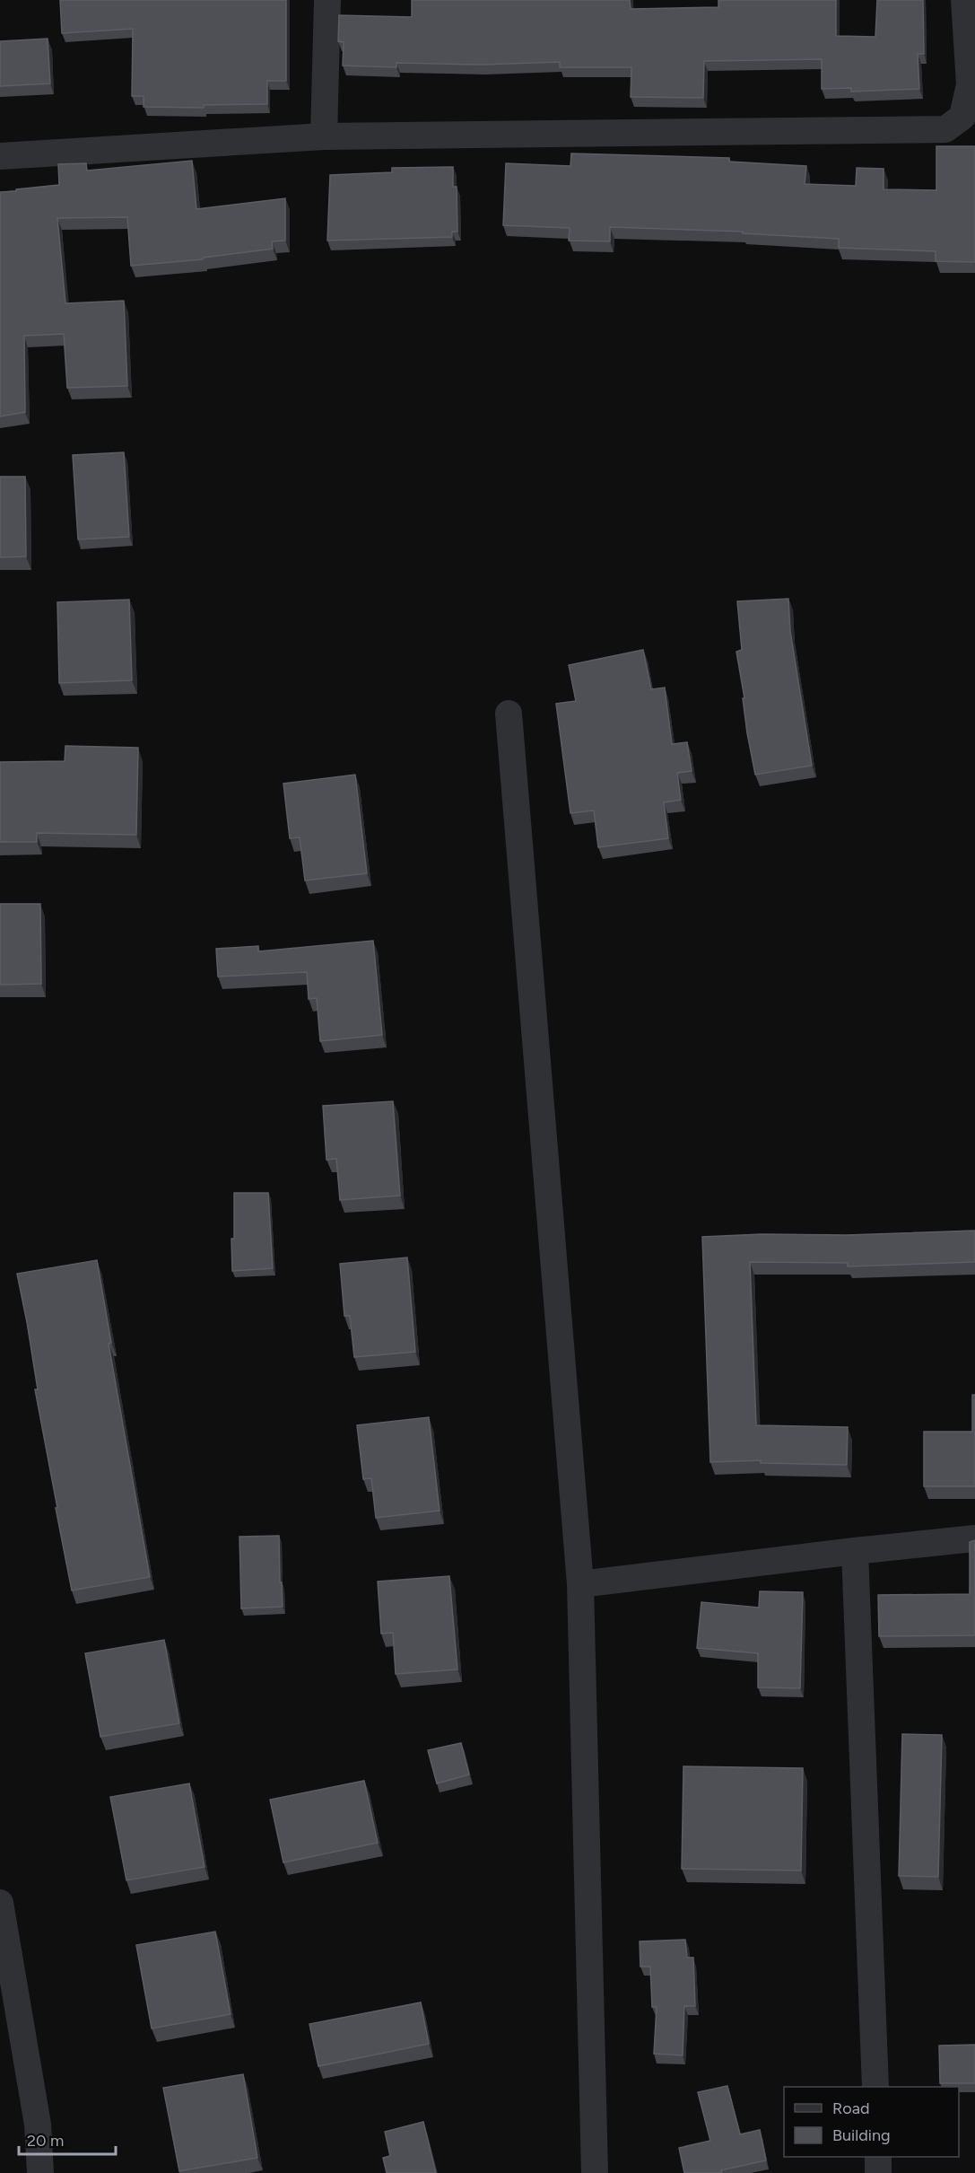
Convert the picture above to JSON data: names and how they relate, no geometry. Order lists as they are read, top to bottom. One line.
{"legend":["Road","Building"],"scale_bar":"20 m"}
